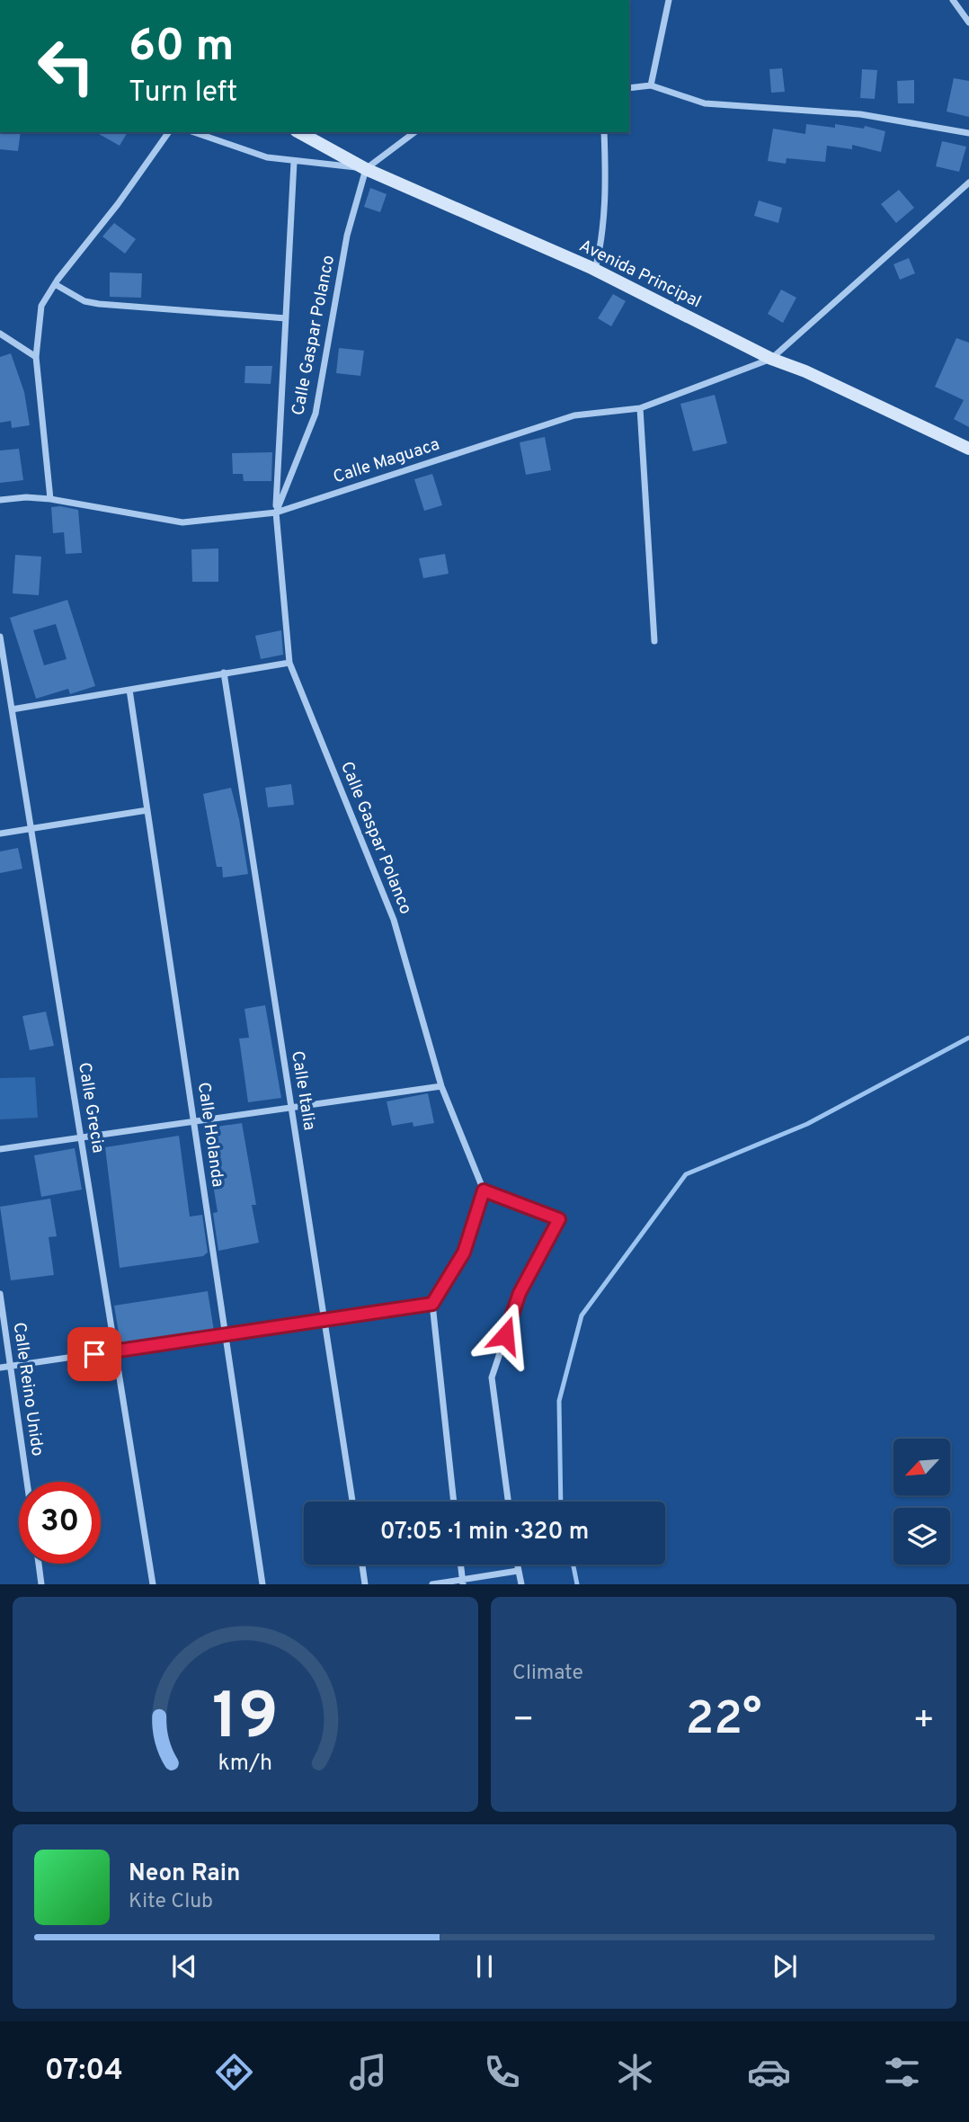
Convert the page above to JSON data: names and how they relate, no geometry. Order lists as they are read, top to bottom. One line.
{"streets":{"main road":["Avenida Principal"],"street":["Calle Gaspar Polanco","Calle Maguaca","Calle Italia","Calle Grecia","Calle Holanda","Calle Reino Unido"]},"crossings":[["Avenida Principal","Calle Gaspar Polanco"],["Avenida Principal","Calle Maguaca"],["Calle Gaspar Polanco","Calle Maguaca"]],"north":"bottom left","page":{"turn":["60 m","Turn left"],"limit":"30","trip":"07:05 · 1 min · 320 m","tile":"Climate","heat":["−","22°","+"],"song":["Neon Rain","Kite Club"],"tabs":"07:04","gauge":["19","km/h"]}}
